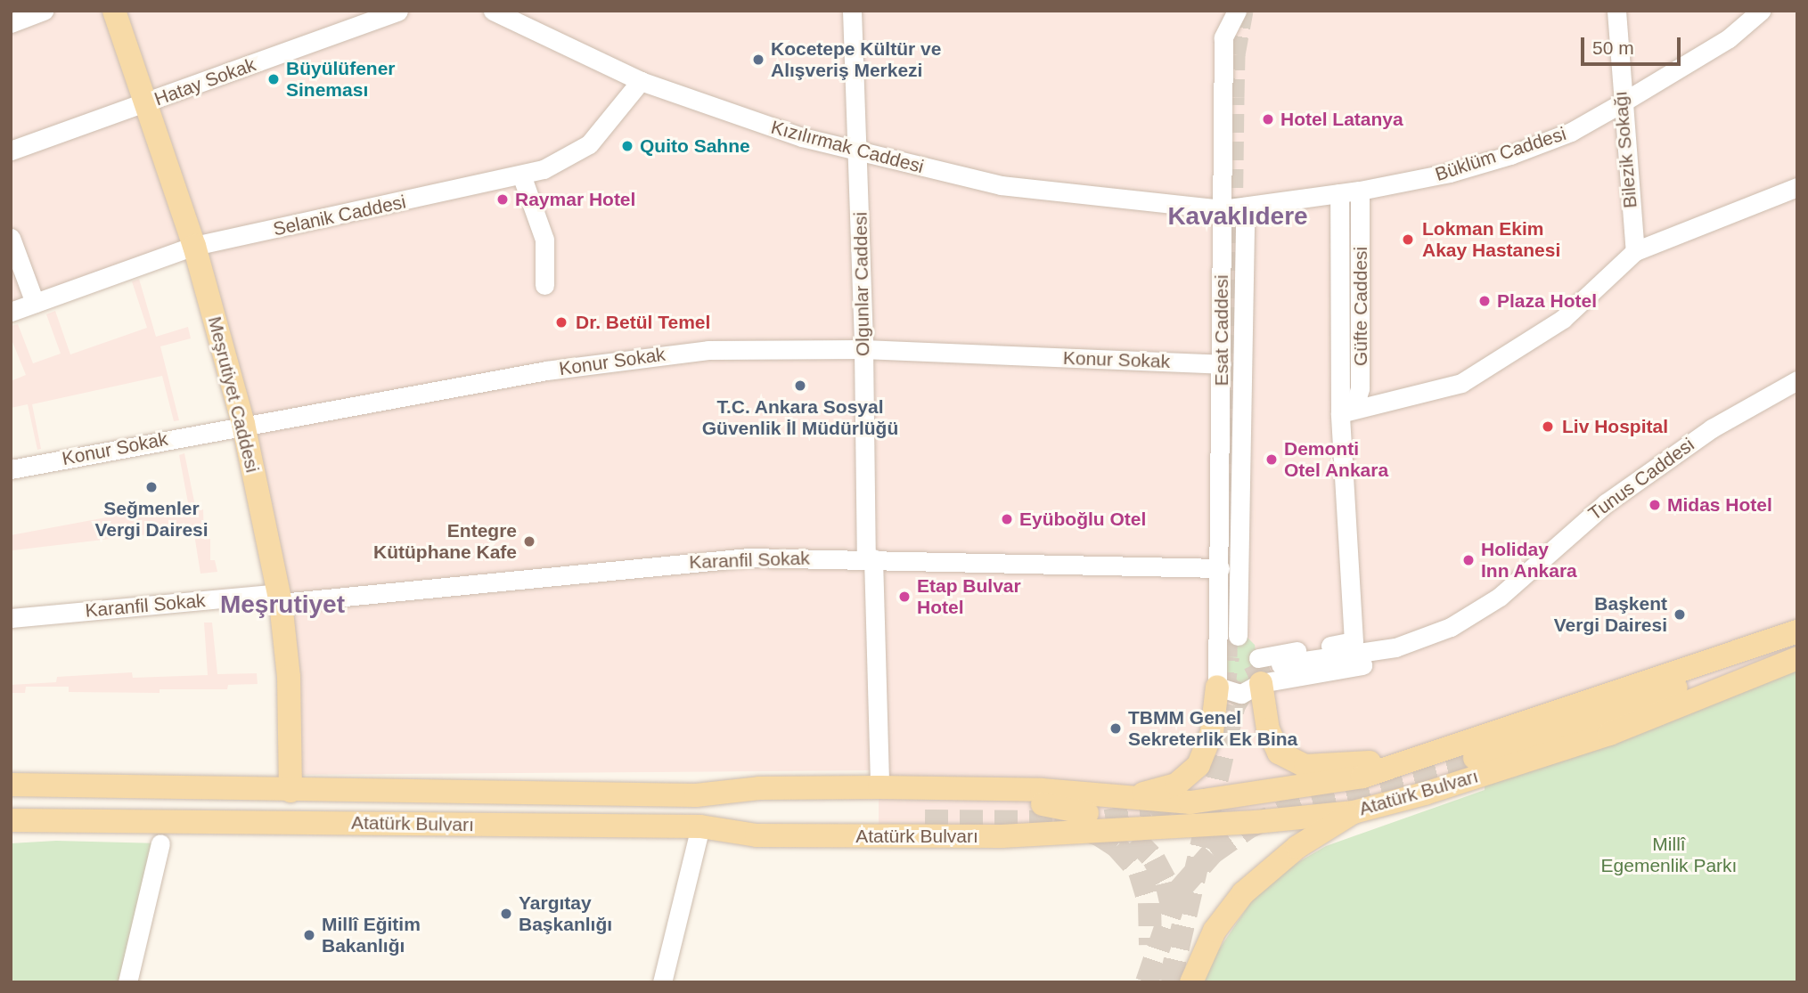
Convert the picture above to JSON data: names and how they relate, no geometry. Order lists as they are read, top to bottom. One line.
{"streets":{"main road":["Meşrutiyet Caddesi","Atatürk Bulvarı"],"street":["Hatay Sokak","Kızılırmak Caddesi","Bilezik Sokağı","Büklüm Caddesi","Selanik Caddesi","Olgunlar Caddesi","Güfte Caddesi","Esat Caddesi","Konur Sokak","Tunus Caddesi","Karanfil Sokak"]},"crossings":[["Hatay Sokak","Meşrutiyet Caddesi"],["Kızılırmak Caddesi","Büklüm Caddesi"],["Kızılırmak Caddesi","Selanik Caddesi"],["Kızılırmak Caddesi","Olgunlar Caddesi"],["Kızılırmak Caddesi","Esat Caddesi"],["Bilezik Sokağı","Büklüm Caddesi"],["Büklüm Caddesi","Güfte Caddesi"],["Büklüm Caddesi","Esat Caddesi"],["Selanik Caddesi","Meşrutiyet Caddesi"],["Olgunlar Caddesi","Konur Sokak"],["Olgunlar Caddesi","Karanfil Sokak"],["Olgunlar Caddesi","Atatürk Bulvarı"],["Güfte Caddesi","Esat Caddesi"],["Güfte Caddesi","Tunus Caddesi"],["Esat Caddesi","Konur Sokak"],["Esat Caddesi","Tunus Caddesi"],["Esat Caddesi","Karanfil Sokak"],["Konur Sokak","Meşrutiyet Caddesi"],["Meşrutiyet Caddesi","Karanfil Sokak"],["Meşrutiyet Caddesi","Atatürk Bulvarı"]],"districts":["Kavaklıdere","Meşrutiyet"],"parks":["Millî Egemenlik Parkı"],"places":["Kocetepe Kültür ve Alışveriş Merkezi","Büyülüfener Sineması","Hotel Latanya","Quito Sahne","Raymar Hotel","Lokman Ekim Akay Hastanesi","Plaza Hotel","Dr. Betül Temel","T.C. Ankara Sosyal Güvenlik İl Müdürlüğü","Liv Hospital","Demonti Otel Ankara","Seğmenler Vergi Dairesi","Midas Hotel","Eyüboğlu Otel","Entegre Kütüphane Kafe","Holiday Inn Ankara","Etap Bulvar Hotel","Başkent Vergi Dairesi","TBMM Genel Sekreterlik Ek Bina","Yargıtay Başkanlığı","Millî Eğitim Bakanlığı"],"scale_bar":"50 m"}
